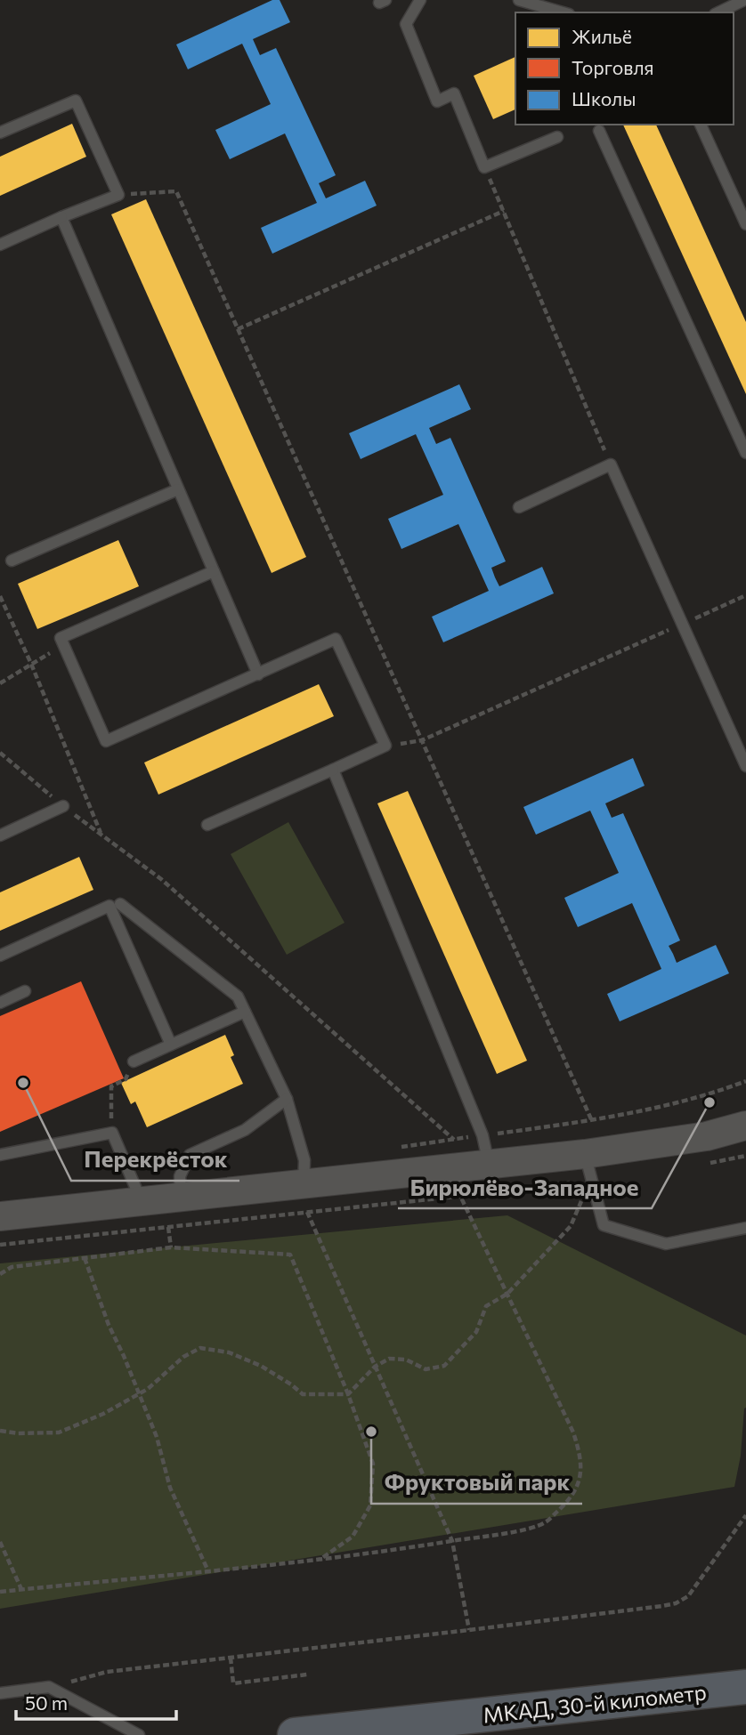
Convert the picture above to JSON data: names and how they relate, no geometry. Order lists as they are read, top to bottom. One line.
{"streets":{"highway":["МКАД, 30-й километр"]},"places":["Перекрёсток","Бирюлёво-Западное","Фруктовый парк"],"legend":["Жильё","Торговля","Школы"],"scale_bar":"50 m"}
